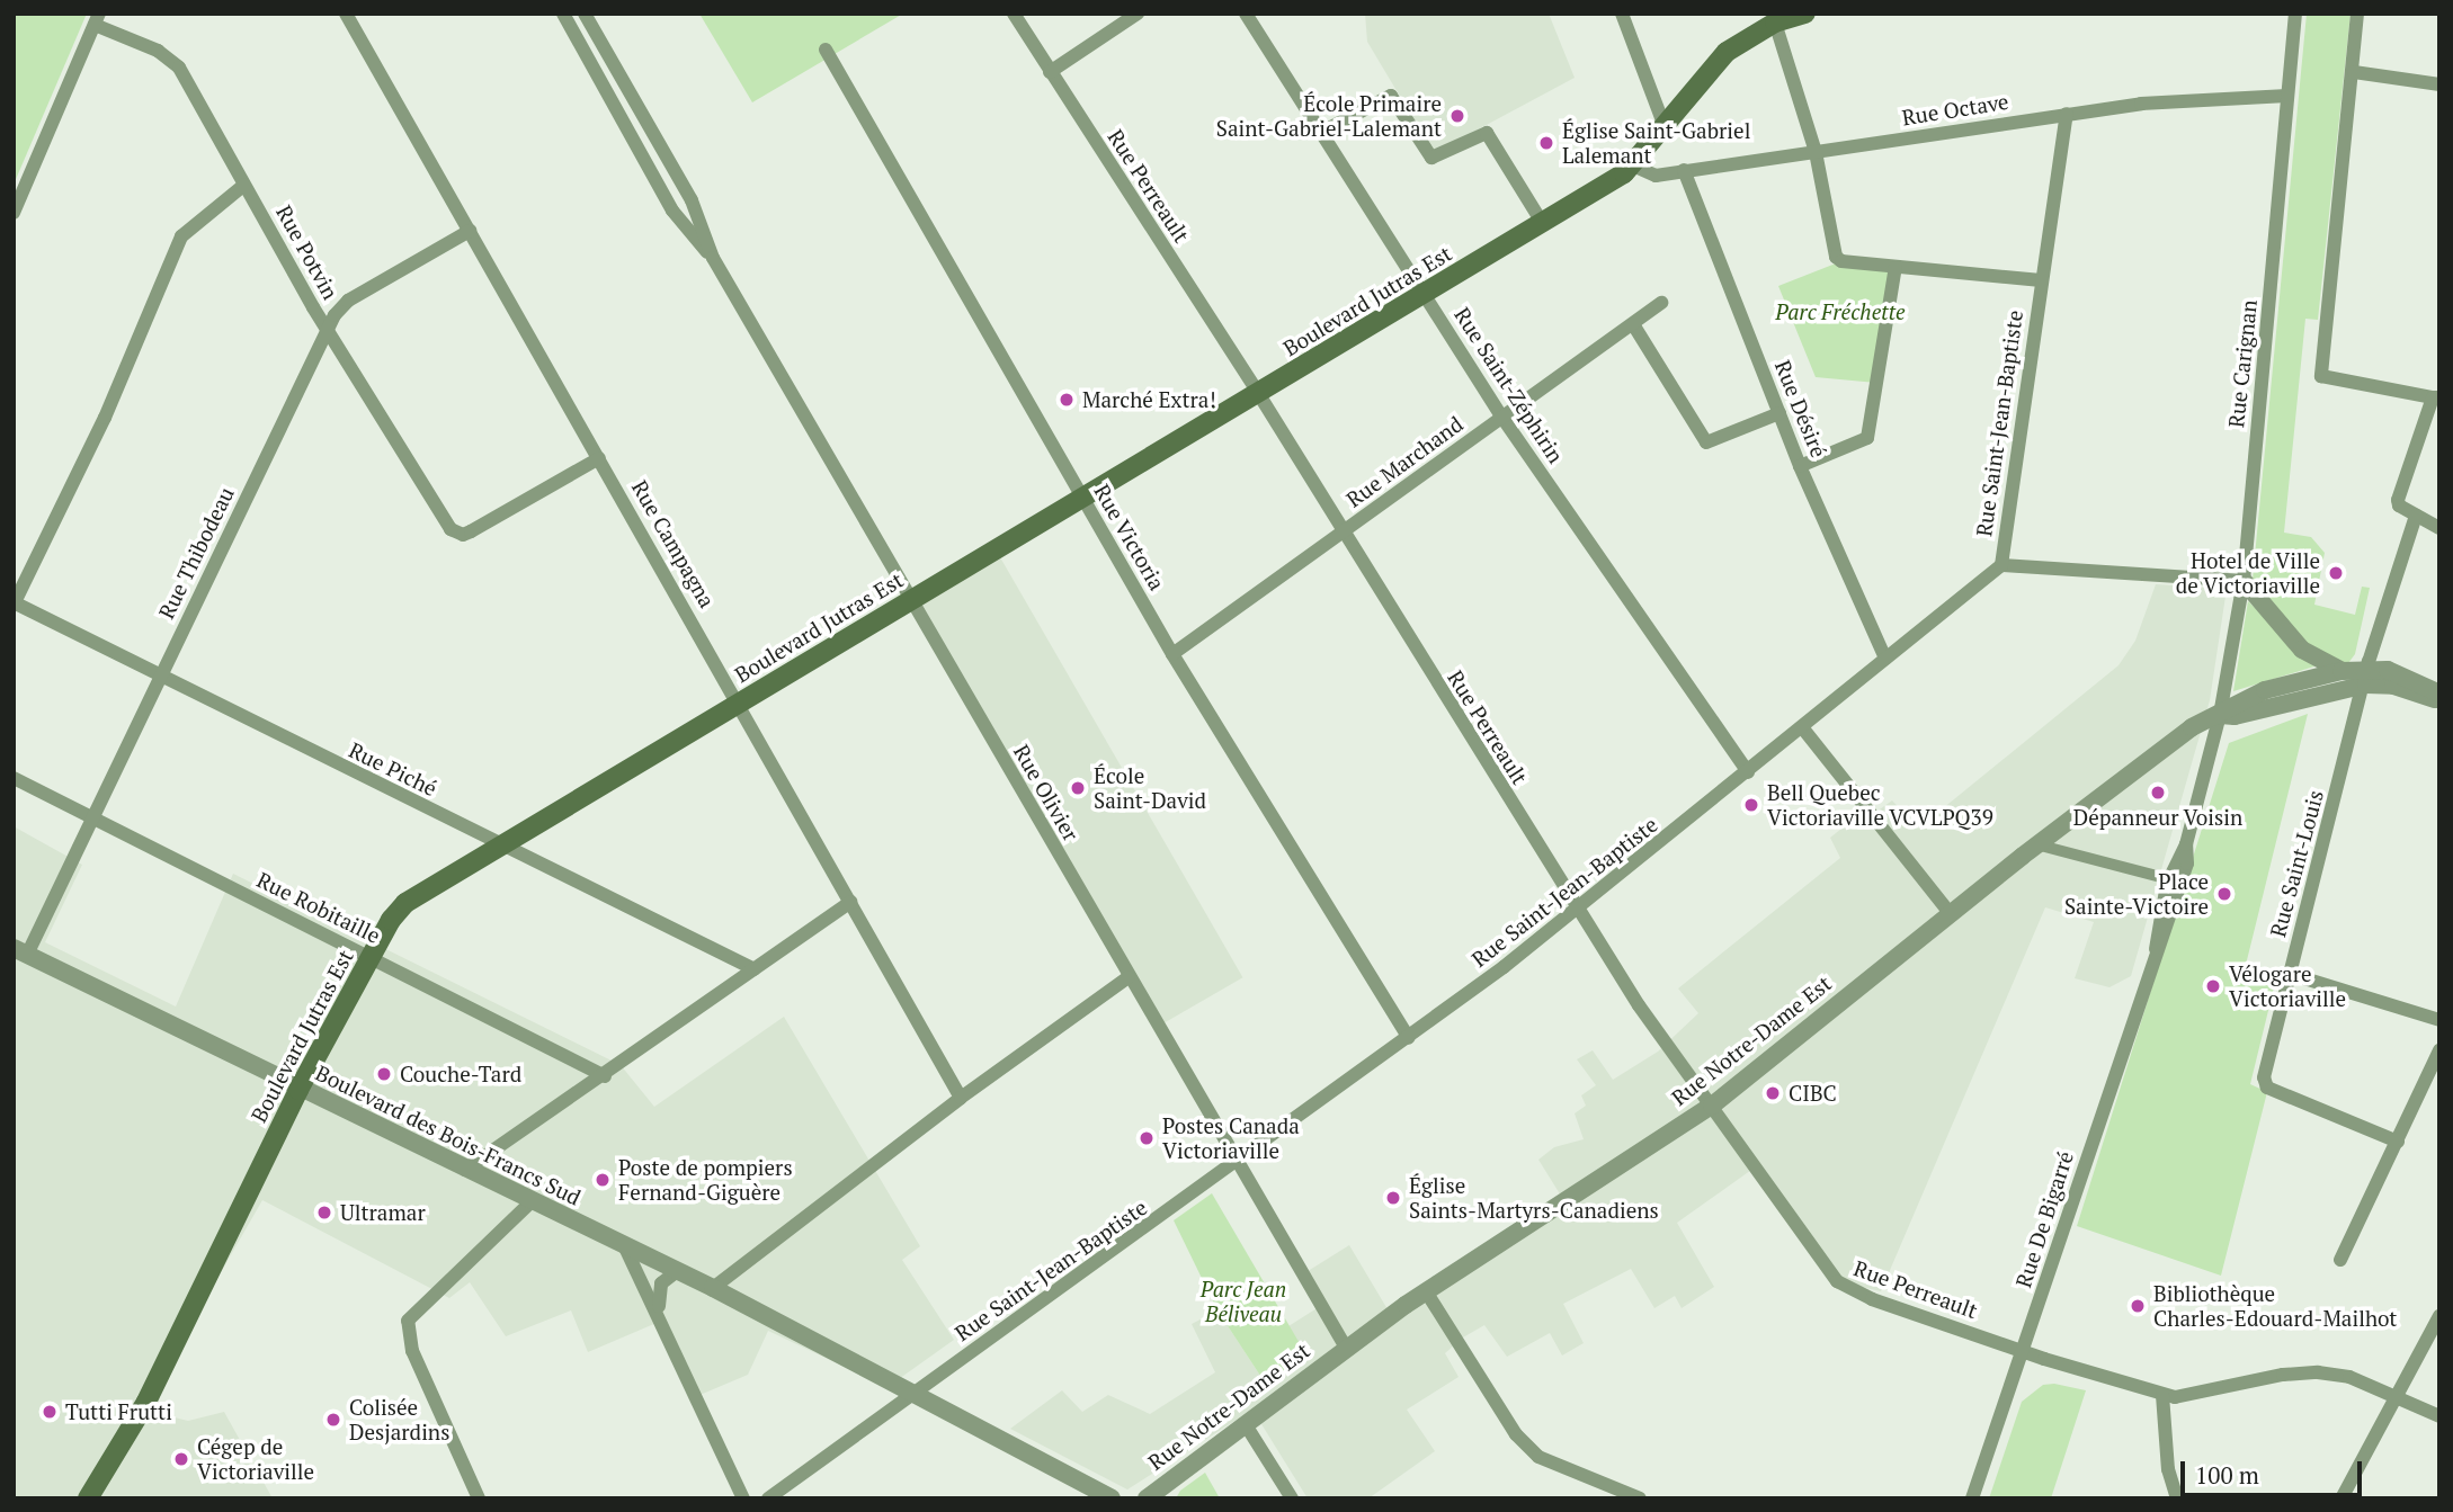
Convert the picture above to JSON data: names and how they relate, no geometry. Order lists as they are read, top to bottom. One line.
{"streets":{"main road":["Boulevard Jutras Est"],"street":["Rue Octave","Rue Perreault","Rue Potvin","Rue Carignan","Rue Saint-Zéphirin","Rue Désiré","Rue Saint-Jean-Baptiste","Rue Marchand","Rue Victoria","Rue Campagna","Rue Thibodeau","Rue Piché","Rue Olivier","Rue Saint-Louis","Rue Robitaille","Rue Notre-Dame Est","Boulevard des Bois-Francs Sud","Rue De Bigarré"]},"crossings":[["Rue Octave","Boulevard Jutras Est"],["Rue Octave","Rue Carignan"],["Rue Octave","Rue Désiré"],["Rue Octave","Rue Saint-Jean-Baptiste"],["Rue Perreault","Boulevard Jutras Est"],["Rue Perreault","Rue Saint-Jean-Baptiste"],["Rue Perreault","Rue Marchand"],["Rue Perreault","Rue Notre-Dame Est"],["Rue Perreault","Rue De Bigarré"],["Rue Potvin","Rue Campagna"],["Rue Potvin","Rue Thibodeau"],["Boulevard Jutras Est","Rue Saint-Zéphirin"],["Boulevard Jutras Est","Rue Victoria"],["Boulevard Jutras Est","Rue Campagna"],["Boulevard Jutras Est","Rue Piché"],["Boulevard Jutras Est","Rue Olivier"],["Boulevard Jutras Est","Rue Robitaille"],["Boulevard Jutras Est","Boulevard des Bois-Francs Sud"],["Rue Carignan","Rue Notre-Dame Est"],["Rue Carignan","Rue De Bigarré"],["Rue Saint-Zéphirin","Rue Saint-Jean-Baptiste"],["Rue Saint-Zéphirin","Rue Marchand"],["Rue Désiré","Rue Saint-Jean-Baptiste"],["Rue Saint-Jean-Baptiste","Rue Victoria"],["Rue Saint-Jean-Baptiste","Rue Olivier"],["Rue Saint-Jean-Baptiste","Boulevard des Bois-Francs Sud"],["Rue Marchand","Rue Victoria"],["Rue Campagna","Rue Thibodeau"],["Rue Thibodeau","Rue Piché"],["Rue Thibodeau","Rue Robitaille"],["Rue Thibodeau","Boulevard des Bois-Francs Sud"],["Rue Olivier","Rue Notre-Dame Est"],["Rue Saint-Louis","Rue Notre-Dame Est"],["Rue Notre-Dame Est","Rue De Bigarré"]],"parks":["Parc Fréchette","Parc Jean Béliveau"],"places":["École Primaire Saint-Gabriel-Lalemant","Église Saint-Gabriel Lalemant","Marché Extra!","Hotel de Ville de Victoriaville","École Saint-David","Dépanneur Voisin","Bell Quebec Victoriaville VCVLPQ39","Place Sainte-Victoire","Vélogare Victoriaville","Couche-Tard","CIBC","Postes Canada Victoriaville","Poste de pompiers Fernand-Giguère","Église Saints-Martyrs-Canadiens","Ultramar","Bibliothèque Charles-Edouard-Mailhot","Tutti Frutti","Colisée Desjardins","Cégep de Victoriaville"],"scale_bar":"100 m"}
